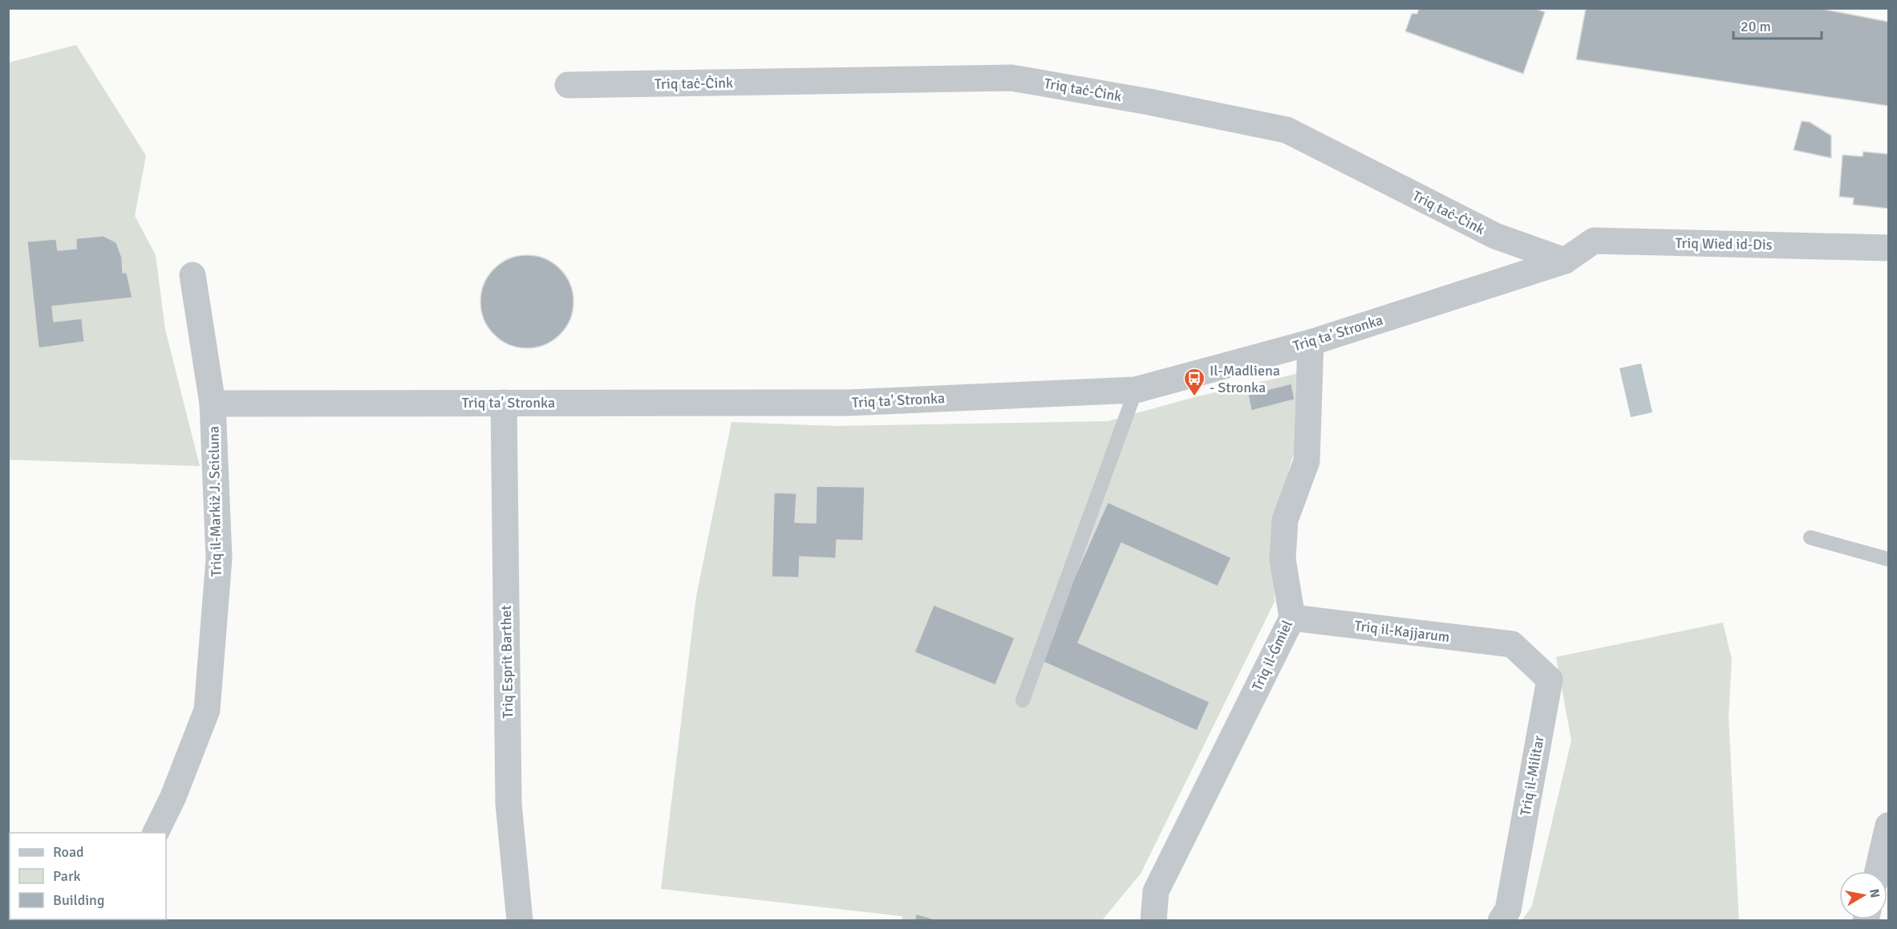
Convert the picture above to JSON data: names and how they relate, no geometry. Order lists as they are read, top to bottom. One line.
{"streets":{"street":["Triq taċ-Ċink","Triq Wied id-Dis","Triq ta' Stronka","Triq il-Markiż J. Scicluna","Triq il-Kajjarum","Triq il-Ġmiel","Triq Esprit Barthet","Triq il-Militar"]},"crossings":[["Triq taċ-Ċink","Triq Wied id-Dis"],["Triq taċ-Ċink","Triq ta' Stronka"],["Triq Wied id-Dis","Triq ta' Stronka"],["Triq ta' Stronka","Triq il-Markiż J. Scicluna"],["Triq ta' Stronka","Triq il-Ġmiel"],["Triq ta' Stronka","Triq Esprit Barthet"],["Triq il-Kajjarum","Triq il-Ġmiel"],["Triq il-Kajjarum","Triq il-Militar"]],"places":{"bus stop":["Il-Madliena - Stronka"]},"legend":["Road","Park","Building"],"scale_bar":"20 m","north":"right"}
